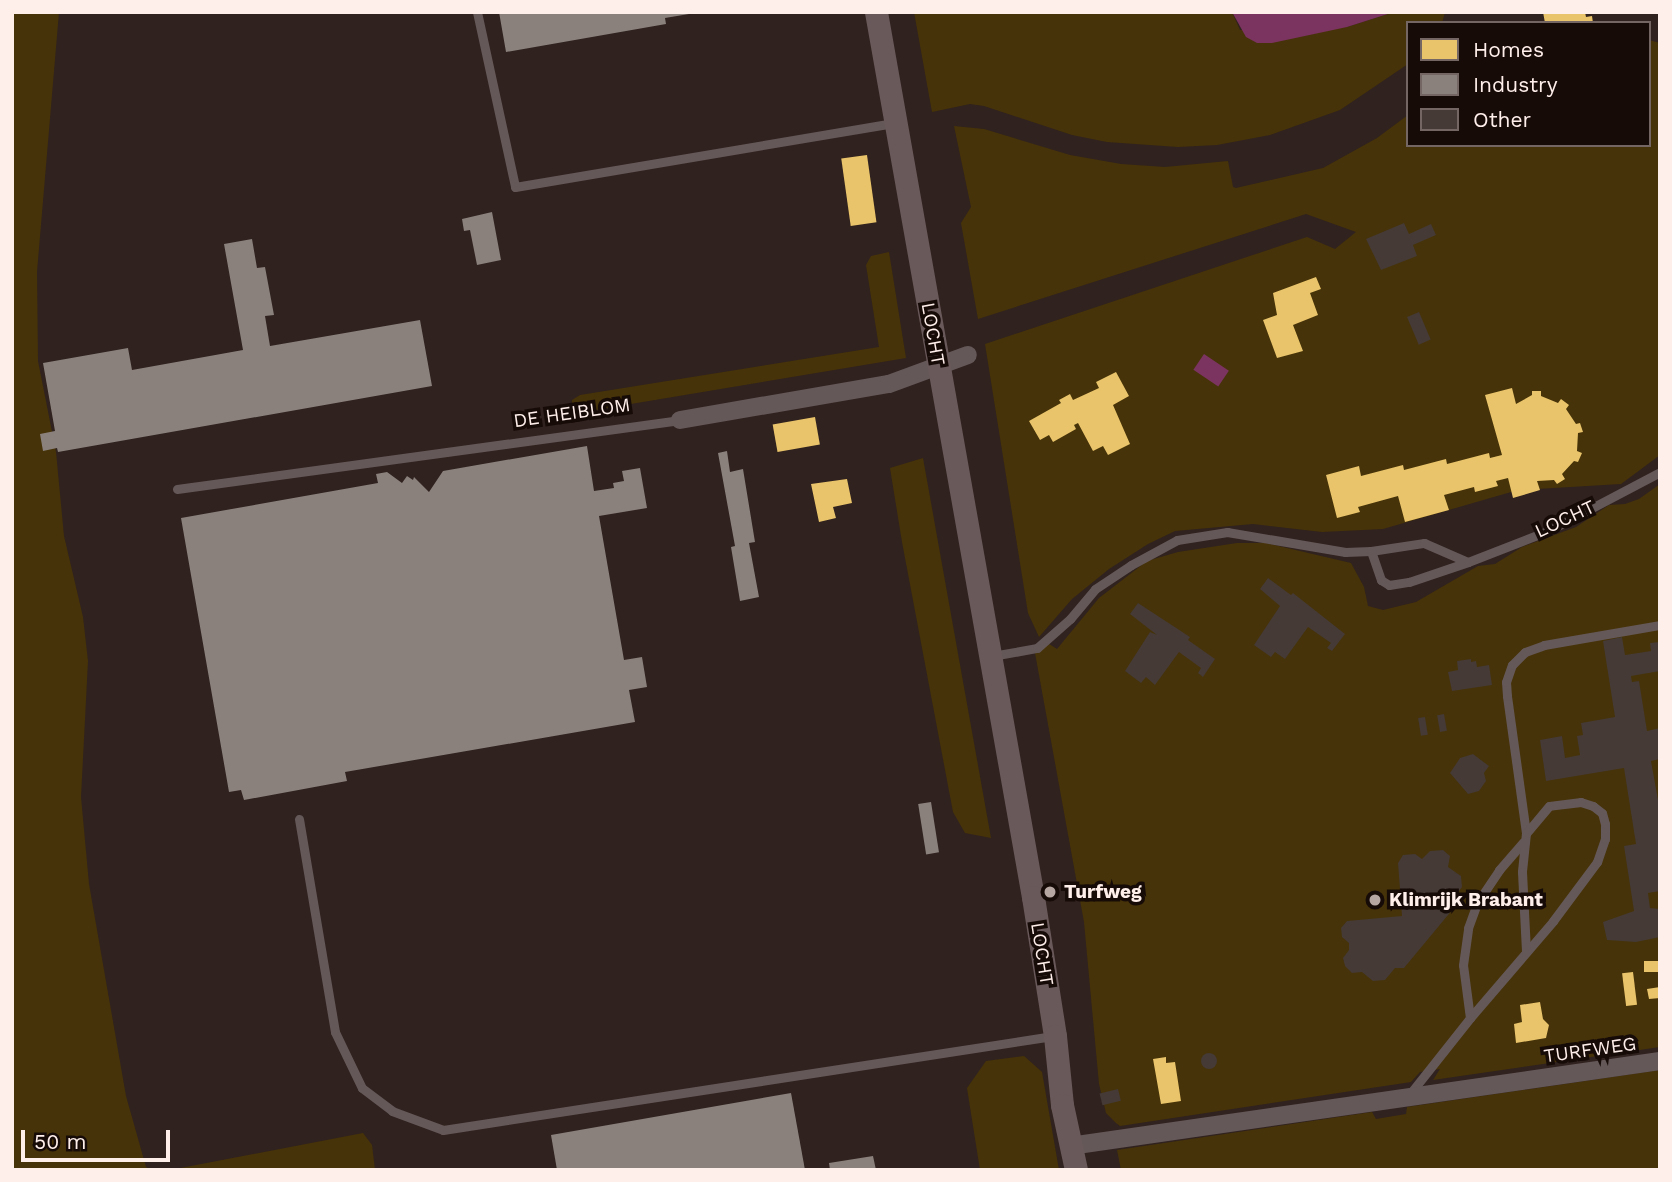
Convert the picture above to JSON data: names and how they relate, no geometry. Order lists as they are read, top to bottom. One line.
{"streets":{"street":["LOCHT","DE HEIBLOM","TURFWEG"]},"crossings":[["LOCHT","DE HEIBLOM"],["LOCHT","TURFWEG"]],"places":["Turfweg","Klimrijk Brabant"],"legend":["Homes","Industry","Other"],"scale_bar":"50 m"}
